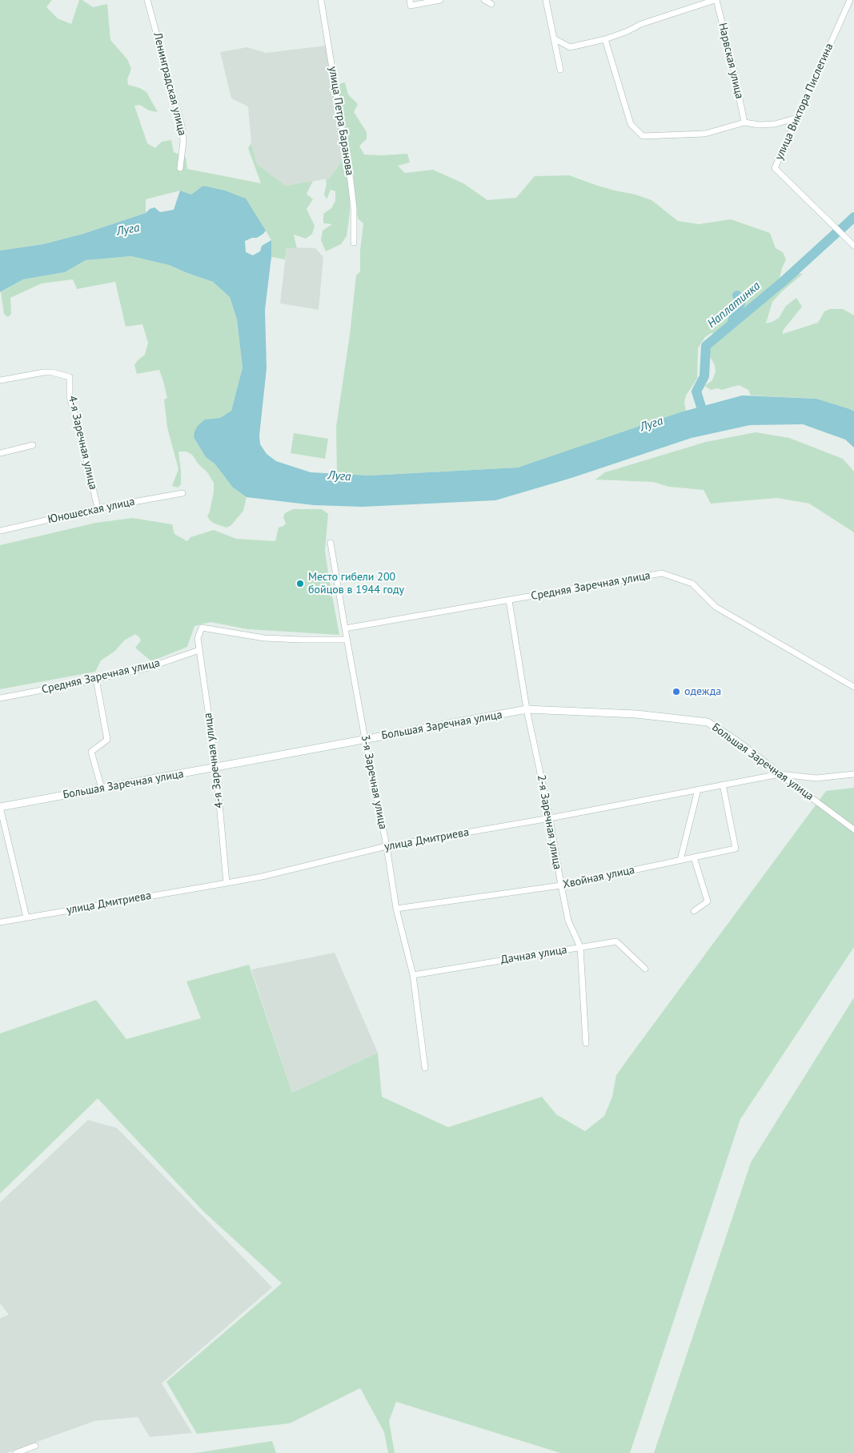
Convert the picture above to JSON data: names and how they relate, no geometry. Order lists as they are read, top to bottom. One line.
{"streets":{"street":["Нарвская улица","Ленинградская улица","улица Виктора Пислегина","улица Петра Баранова","4-я Заречная улица","Юношеская улица","Средняя Заречная улица","Большая Заречная улица","3-я Заречная улица","2-я Заречная улица","улица Дмитриева","Хвойная улица","Дачная улица"]},"crossings":[["4-я Заречная улица","Юношеская улица"],["4-я Заречная улица","Средняя Заречная улица"],["4-я Заречная улица","Большая Заречная улица"],["4-я Заречная улица","3-я Заречная улица"],["4-я Заречная улица","улица Дмитриева"],["Средняя Заречная улица","3-я Заречная улица"],["Средняя Заречная улица","2-я Заречная улица"],["Большая Заречная улица","3-я Заречная улица"],["Большая Заречная улица","2-я Заречная улица"],["Большая Заречная улица","улица Дмитриева"],["3-я Заречная улица","улица Дмитриева"],["3-я Заречная улица","Хвойная улица"],["3-я Заречная улица","Дачная улица"],["2-я Заречная улица","улица Дмитриева"],["2-я Заречная улица","Хвойная улица"],["2-я Заречная улица","Дачная улица"],["улица Дмитриева","Хвойная улица"]],"water":["Луга","Наплатинка"],"places":["Место гибели 200 бойцов в 1944 году","одежда"]}
